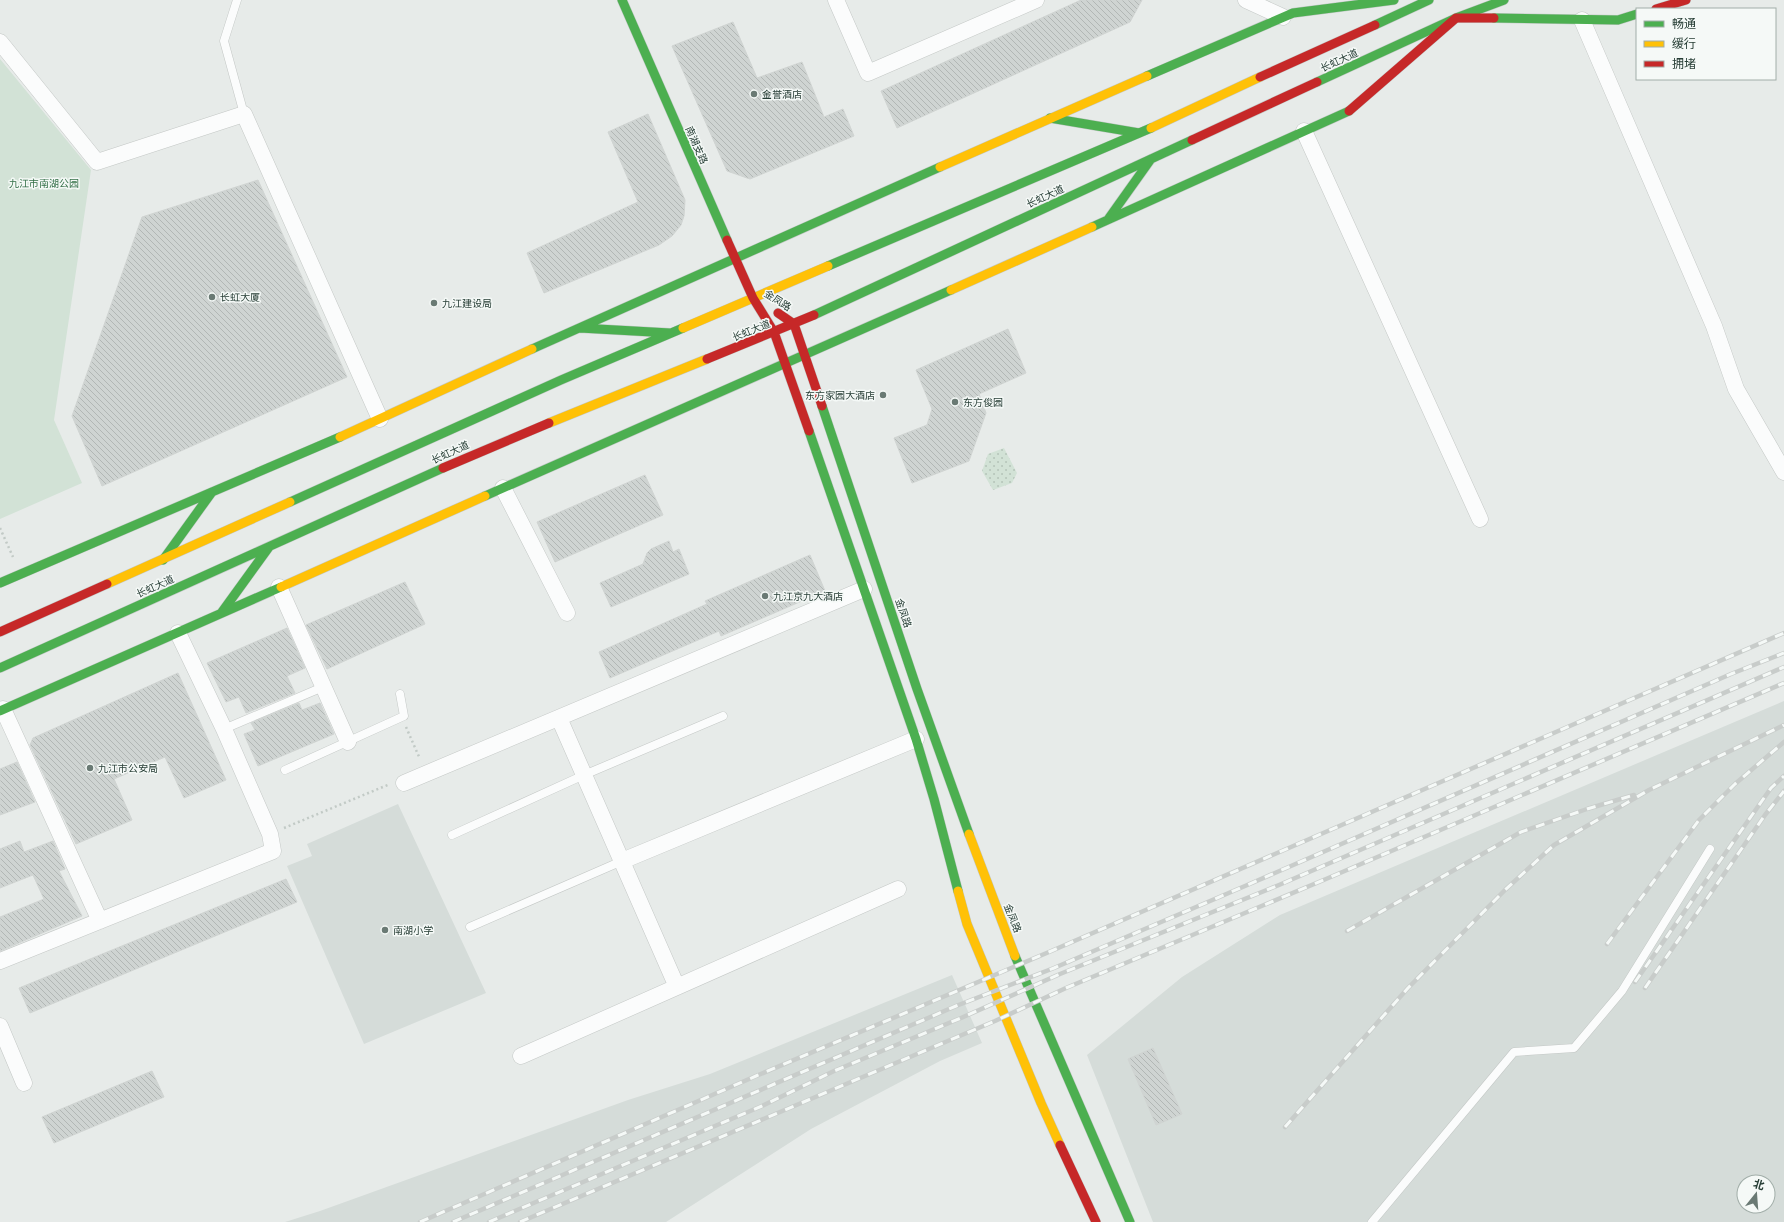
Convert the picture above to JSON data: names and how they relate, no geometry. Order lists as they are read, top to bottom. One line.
{"streets":{"main road":["长虹大道","南湖支路","金凤路"]},"crossings":[["长虹大道","南湖支路"],["长虹大道","金凤路"],["南湖支路","金凤路"]],"parks":["九江市南湖公园"],"places":["金誉酒店","长虹大厦","九江建设局","东方家园大酒店","东方俊园","九江京九大酒店","九江市公安局","南湖小学"],"legend":["畅通","缓行","拥堵"],"north":"top"}
